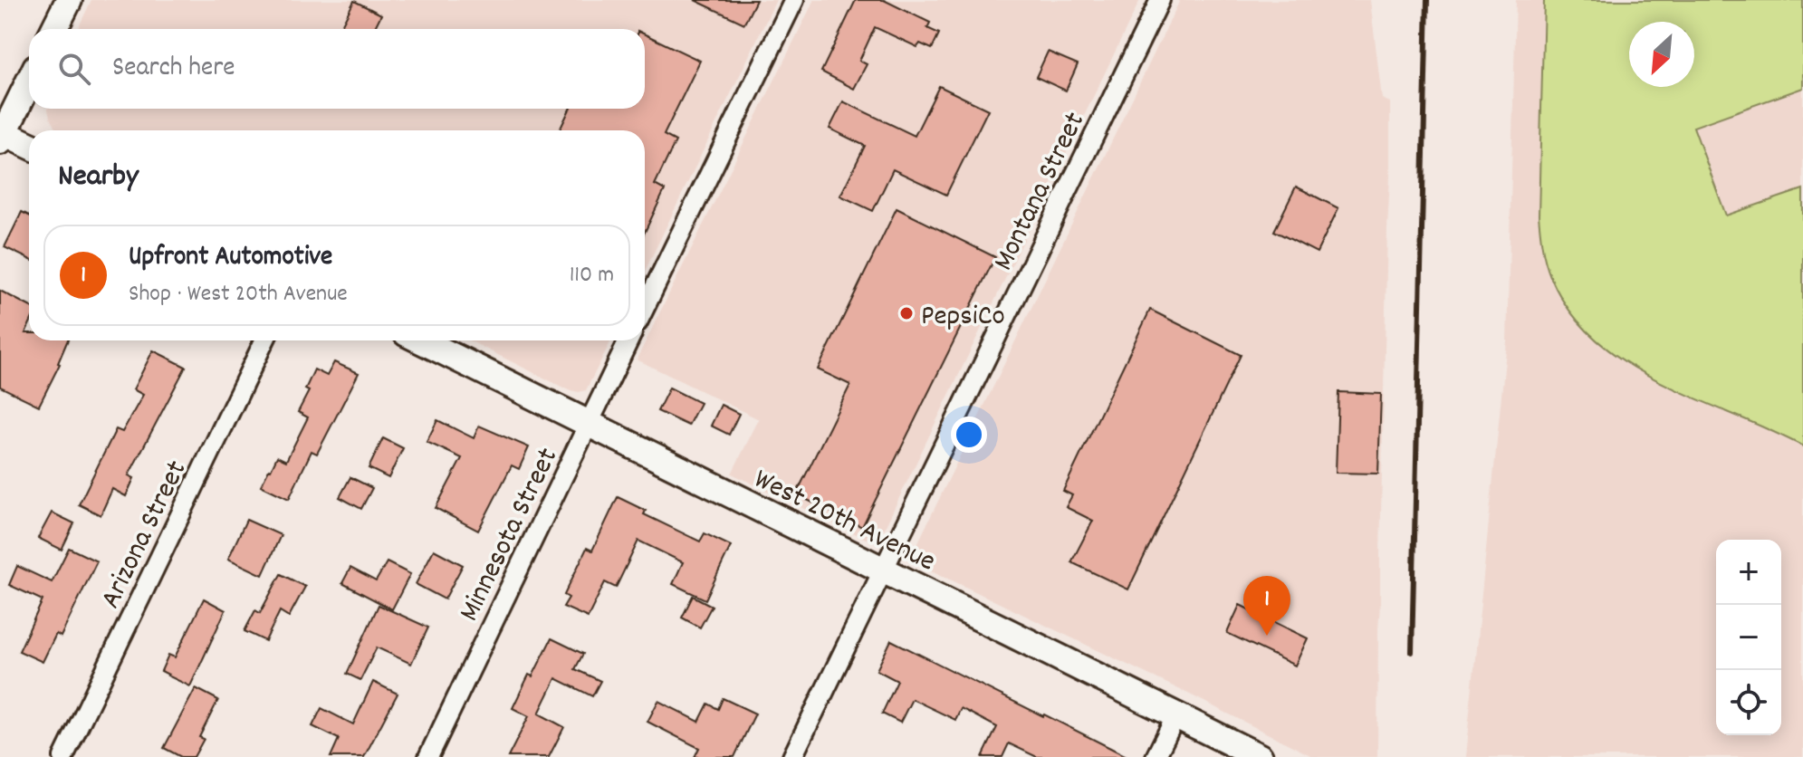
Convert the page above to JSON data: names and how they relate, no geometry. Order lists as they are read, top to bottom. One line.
{"streets":{"main road":["West 20th Avenue"],"street":["Montana Street","Arizona Street","Minnesota Street"]},"crossings":[["Montana Street","West 20th Avenue"],["West 20th Avenue","Minnesota Street"]],"places":["PepsiCo"],"north":"bottom left","page":{"search":"Search here","heading":"Nearby","list":[{"mark":"1","name":"Upfront Automotive","note":"Shop · West 20th Avenue","value":"110 m"}],"map_buttons":["+","−"],"pins":"1"}}
